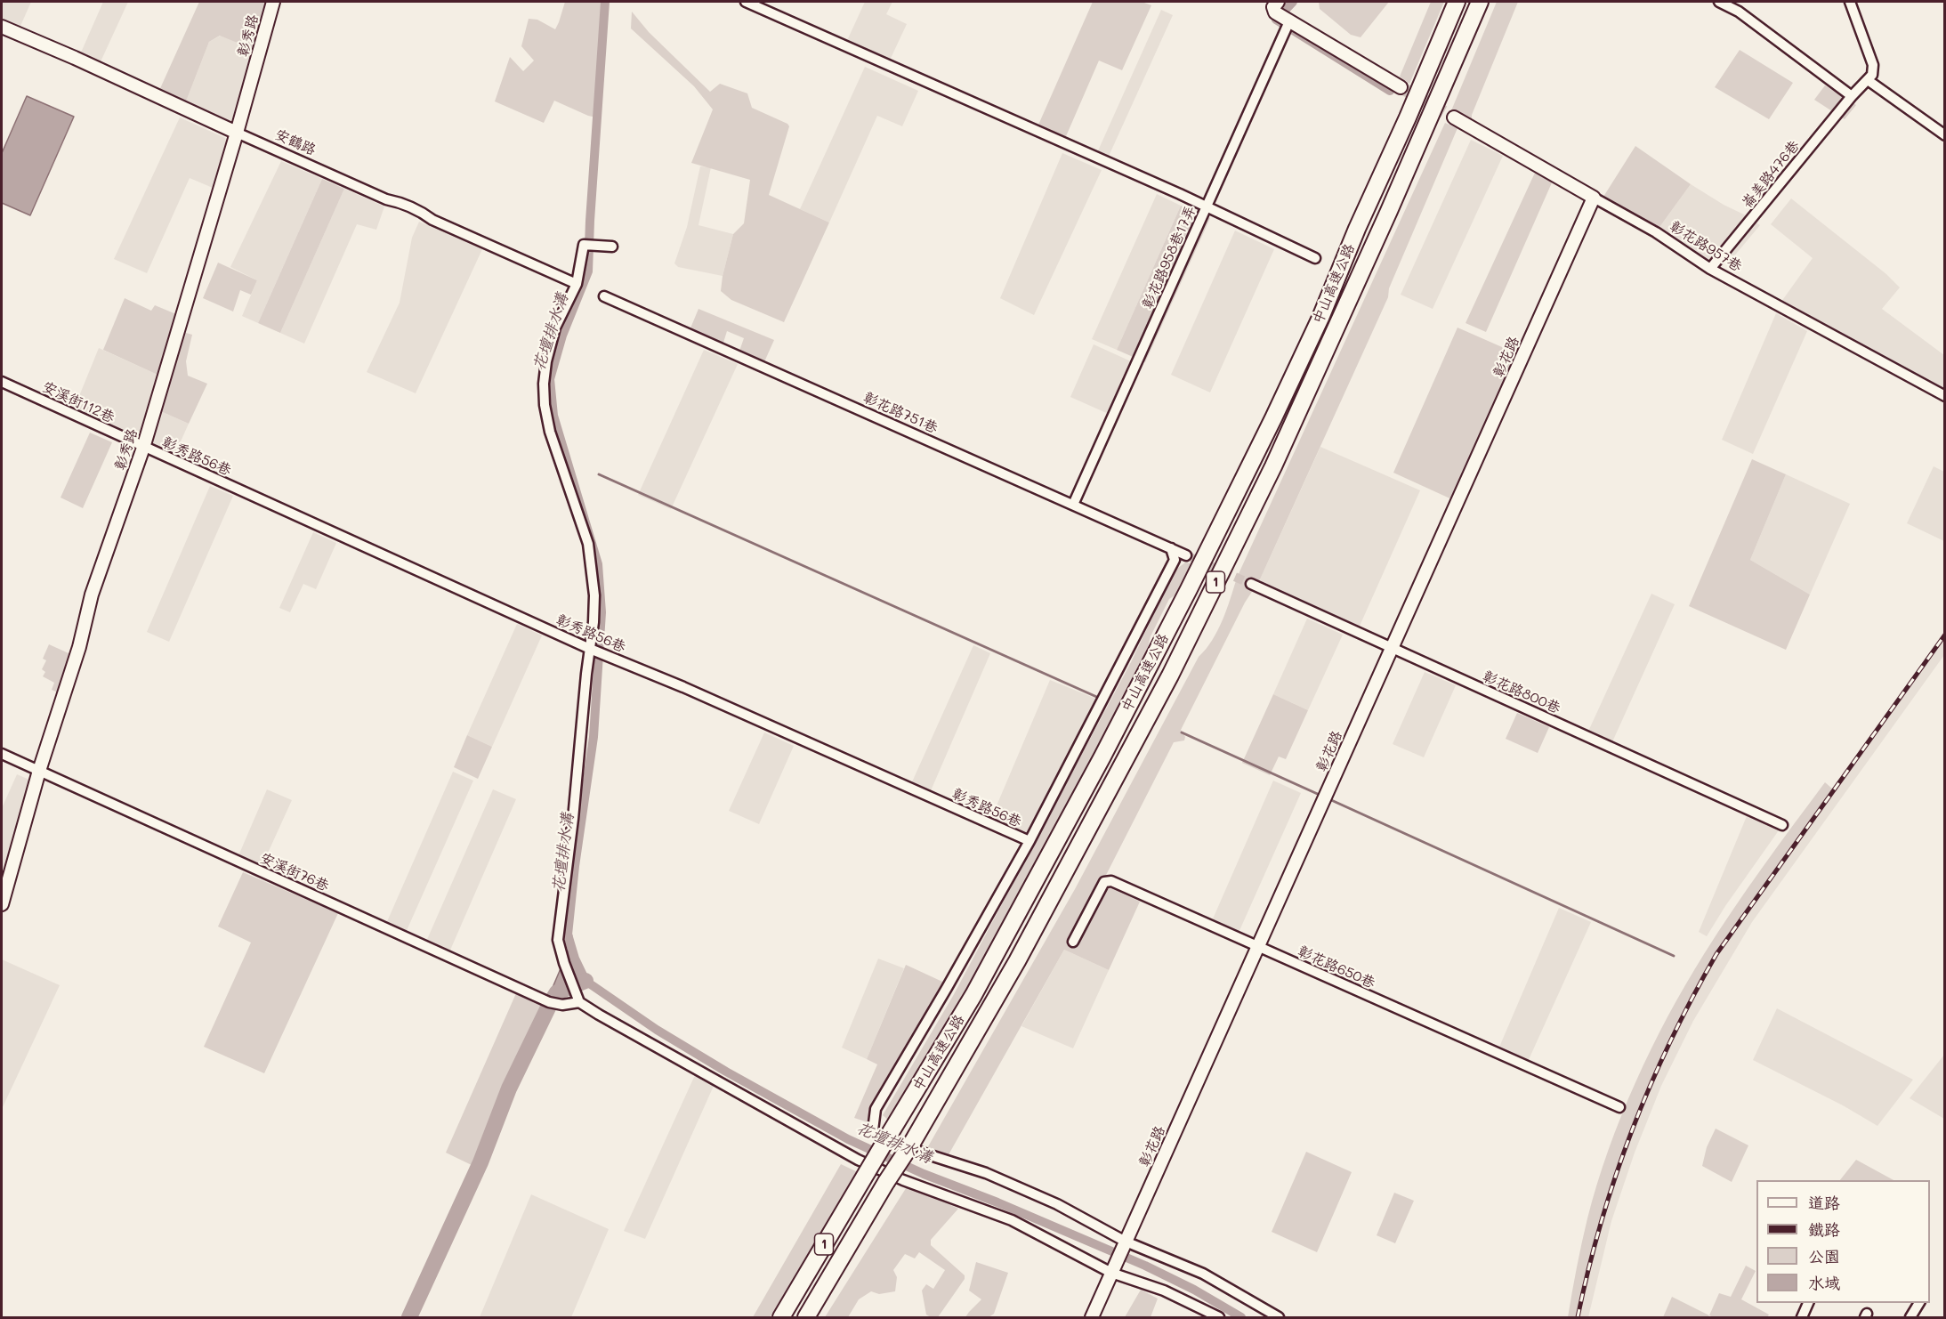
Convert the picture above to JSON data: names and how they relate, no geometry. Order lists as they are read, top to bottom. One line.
{"streets":{"highway":["中山高速公路","1"],"street":["彰秀路","安鶴路","崙美路476巷","彰花路957巷","彰花路958巷17弄","彰花路","安溪街112巷","彰花路751巷","彰秀路56巷","彰花路800巷","安溪街76巷","彰花路650巷"]},"crossings":[["彰秀路","安鶴路"],["彰秀路","安溪街112巷"],["彰秀路","彰秀路56巷"],["彰秀路","安溪街76巷"],["崙美路476巷","彰花路957巷"],["彰花路957巷","彰花路"],["彰花路958巷17弄","彰花路751巷"],["彰花路","彰花路800巷"],["彰花路","彰花路650巷"],["安溪街112巷","彰秀路56巷"]],"water":["花壇排水溝"],"legend":["道路","鐵路","公園","水域"]}
